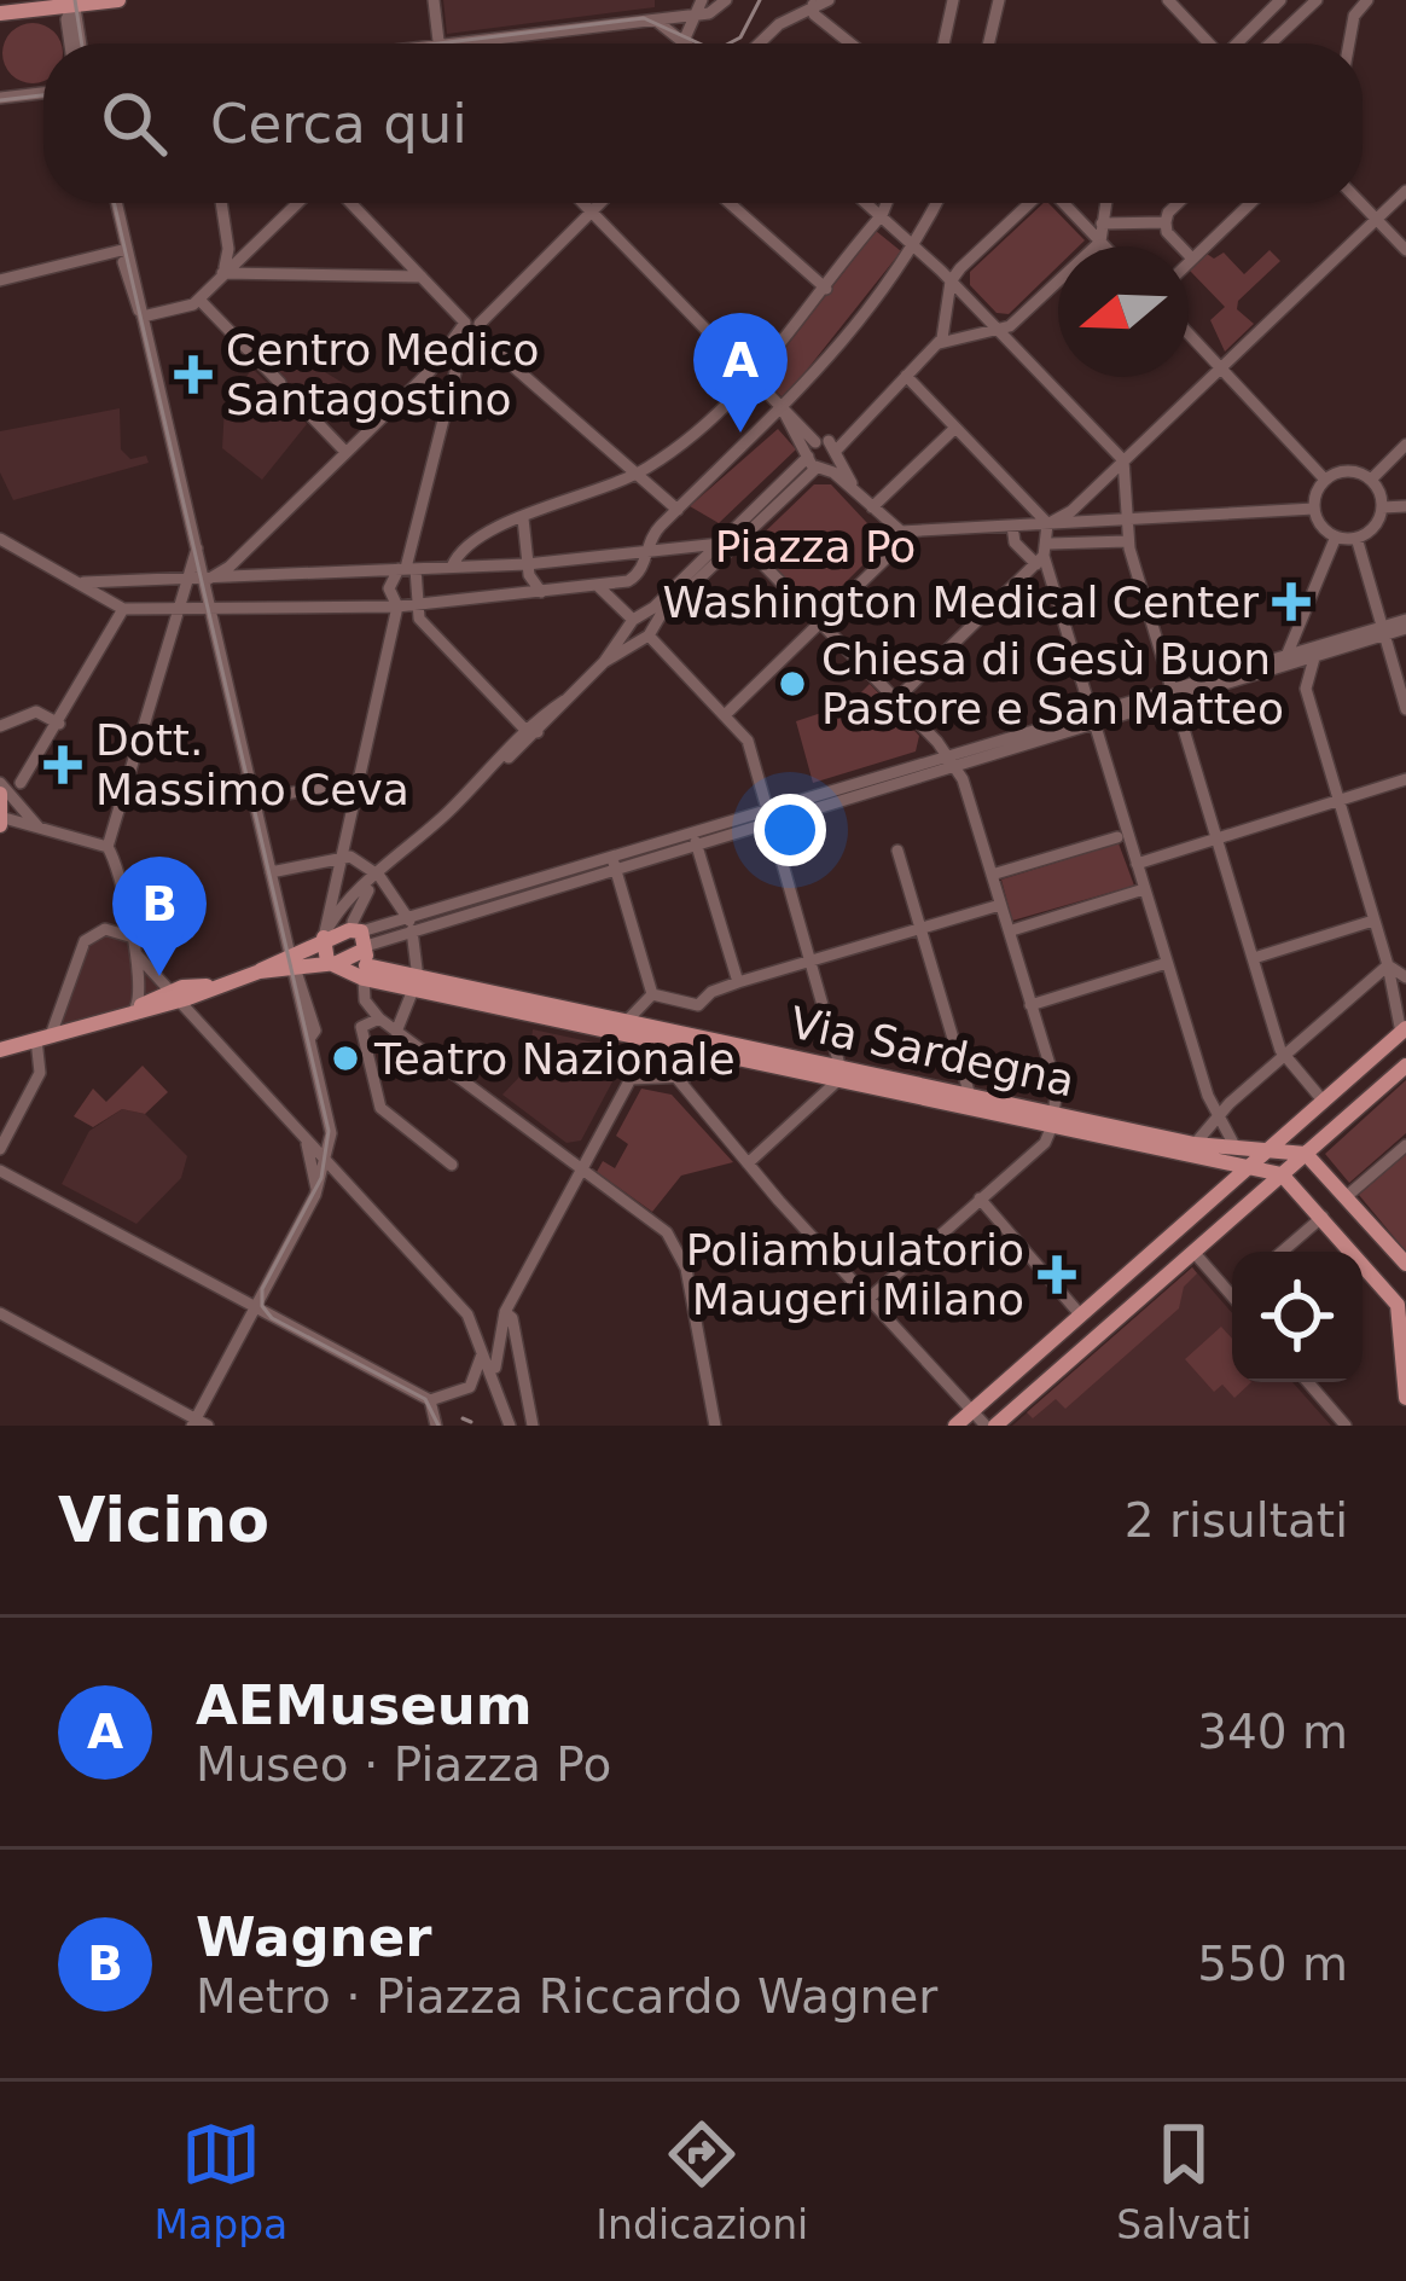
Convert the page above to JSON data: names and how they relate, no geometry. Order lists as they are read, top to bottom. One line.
{"streets":{"main road":["Via Sardegna"]},"parks":["Piazza Po"],"places":{"health":["Centro Medico Santagostino","Washington Medical Center","Dott. Massimo Ceva","Poliambulatorio Maugeri Milano"],"other":["Chiesa di Gesù Buon Pastore e San Matteo","Teatro Nazionale"]},"north":"left","page":{"search":"Cerca qui","pins":["A","B"],"heading":["Vicino","2 risultati"],"list":[{"mark":"A","name":"AEMuseum","note":"Museo · Piazza Po","value":"340 m"},{"mark":"B","name":"Wagner","note":"Metro · Piazza Riccardo Wagner","value":"550 m"}],"nav":["Mappa","Indicazioni","Salvati"]}}
